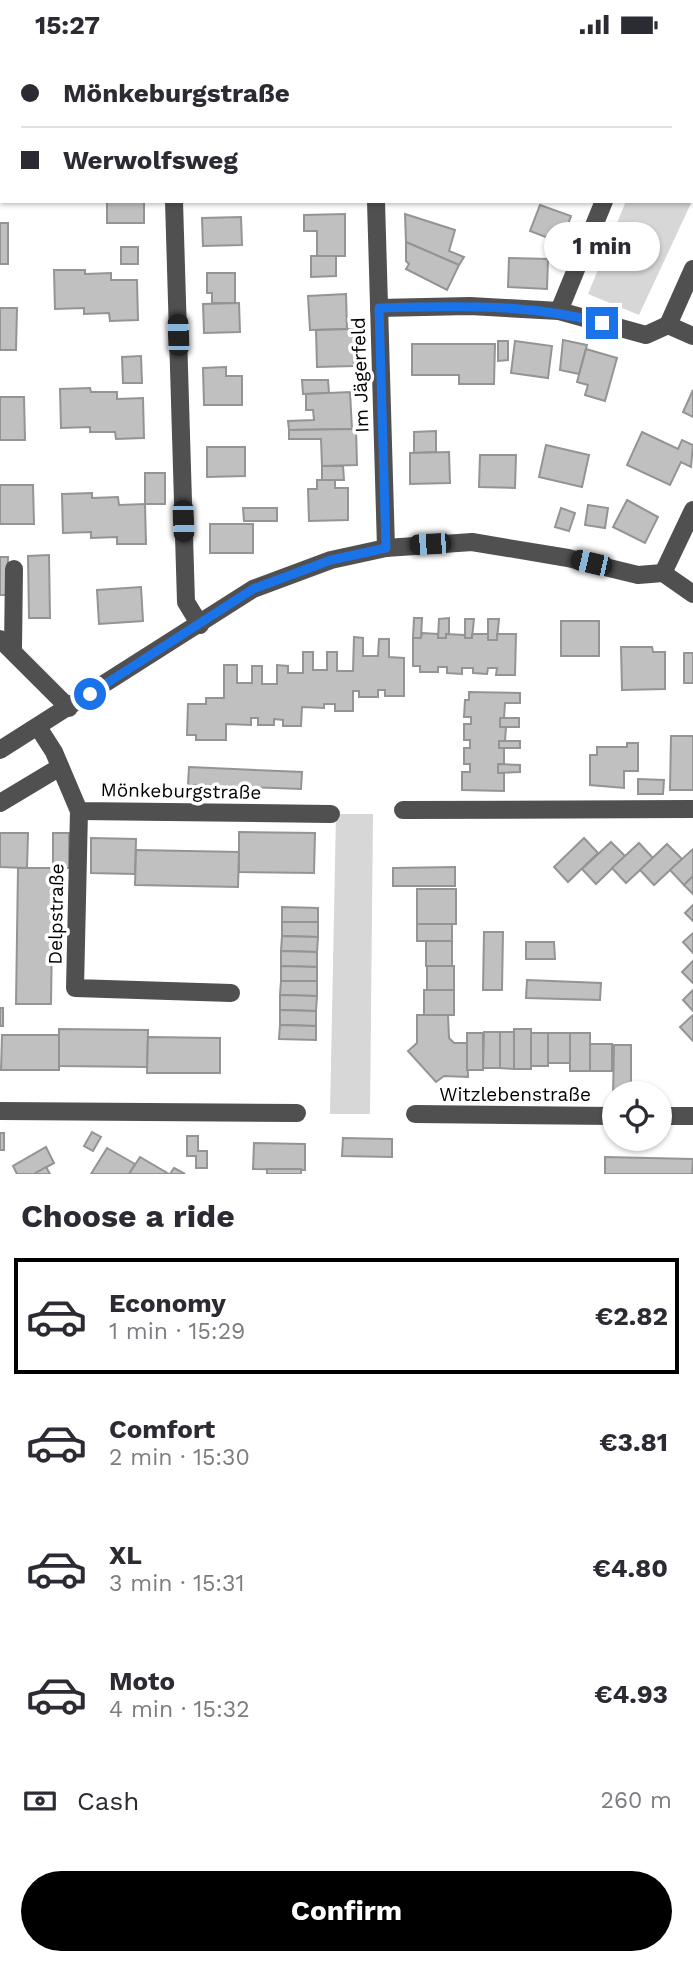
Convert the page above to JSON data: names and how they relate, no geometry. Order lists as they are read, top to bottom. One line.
{"streets":{"street":["Im Jägerfeld","Mönkeburgstraße","Delpstraße","Witzlebenstraße"]},"crossings":[["Mönkeburgstraße","Delpstraße"]],"page":{"status":"15:27","banner":["Mönkeburgstraße","Werwolfsweg"],"bubble":"1 min","heading":"Choose a ride","list":[{"name":"Economy","note":"1 min · 15:29","value":"€2.82"},{"name":"Comfort","note":"2 min · 15:30","value":"€3.81"},{"name":"XL","note":"3 min · 15:31","value":"€4.80"},{"name":"Moto","note":"4 min · 15:32","value":"€4.93"}],"pay":["Cash","260 m"],"buttons":"Confirm"}}
